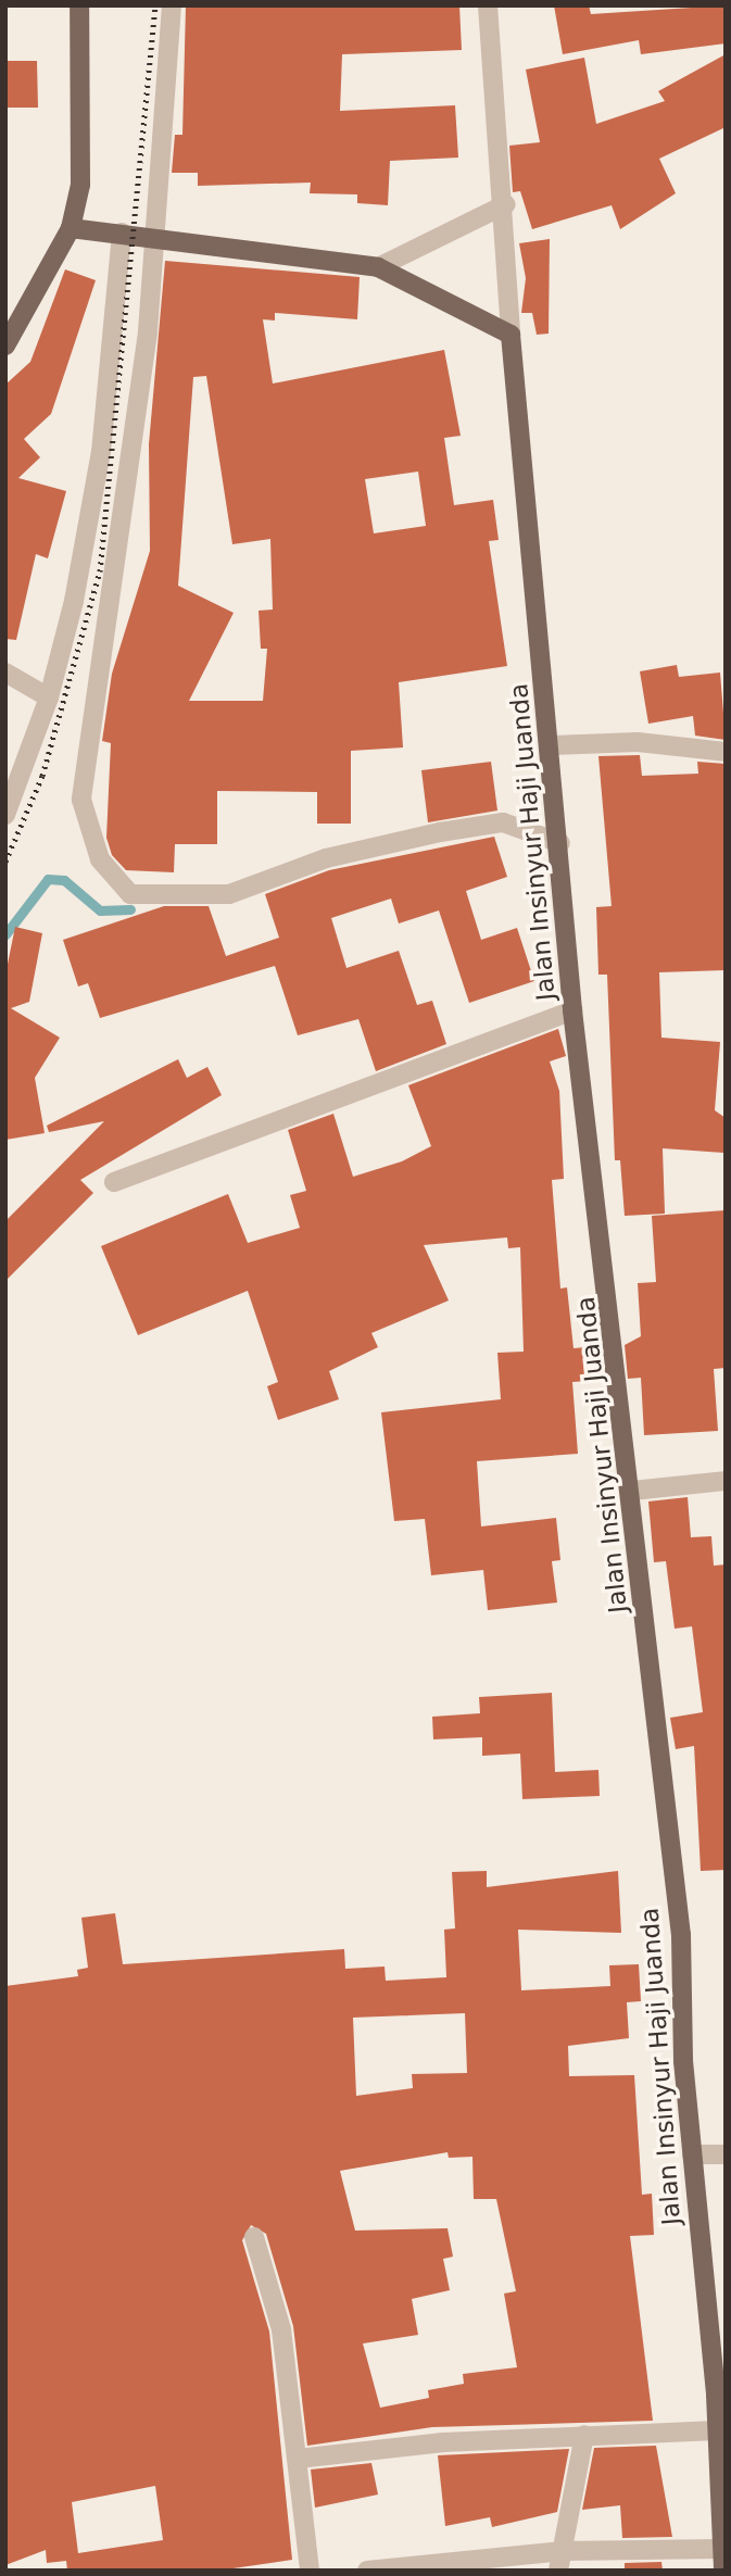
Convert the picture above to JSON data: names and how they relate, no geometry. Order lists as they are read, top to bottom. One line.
{"streets":{"main road":["Jalan Insinyur Haji Juanda"]}}
